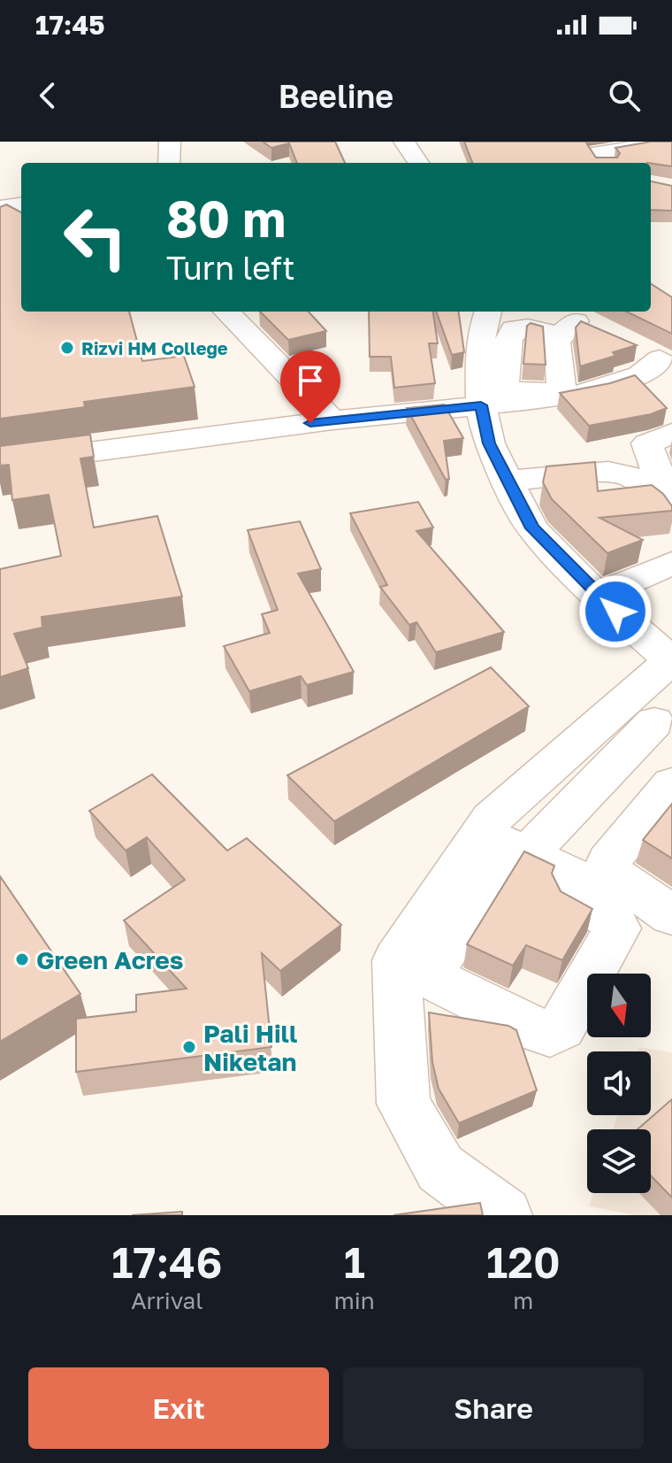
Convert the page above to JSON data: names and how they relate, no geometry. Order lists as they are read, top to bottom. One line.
{"places":["Rizvi HM College","Green Acres","Pali Hill Niketan"],"north":"bottom","page":{"status":"17:45","header":"Beeline","turn":["80 m","Turn left"],"eta":["17:46","Arrival","1","min","120","m"],"buttons":["Exit","Share"]}}
